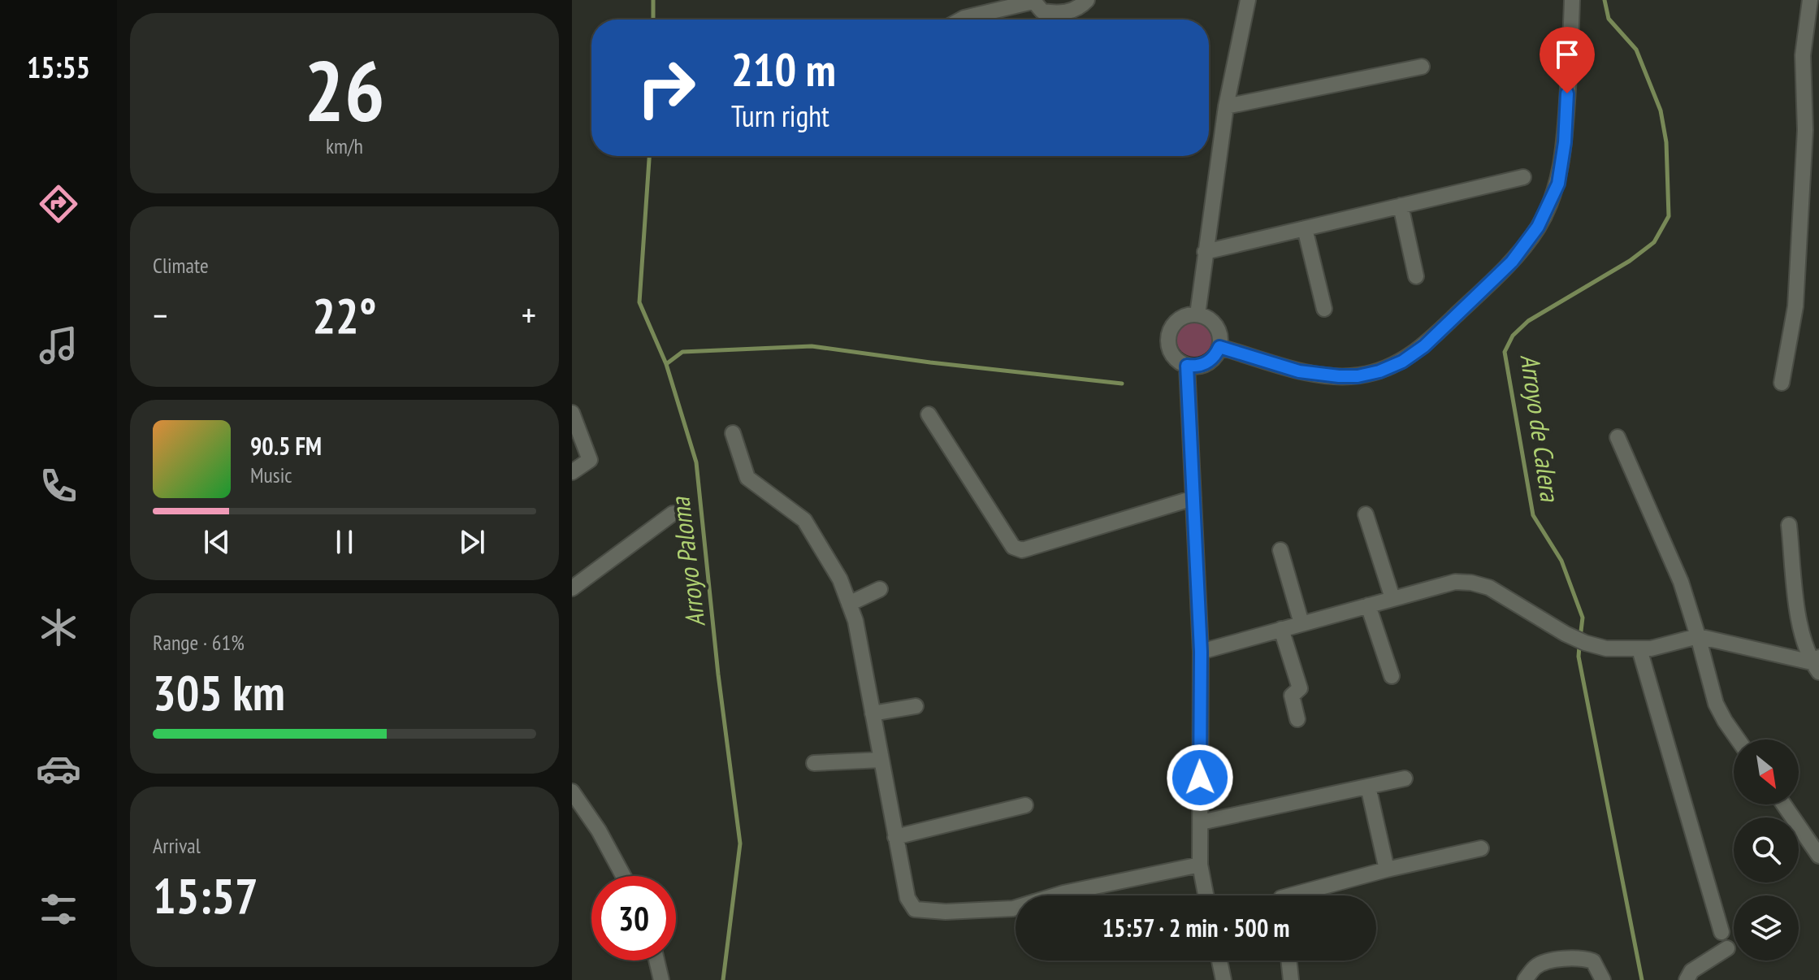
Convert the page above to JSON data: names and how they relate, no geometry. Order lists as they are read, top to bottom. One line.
{"water":["Arroyo de Calera","Arroyo Paloma"],"north":"bottom right","page":{"tabs":"15:55","tile":[["26","km/h"],"Climate",["Range · 61%","305 km"],["Arrival","15:57"]],"turn":["210 m","Turn right"],"heat":["−","22°","+"],"song":["90.5 FM","Music"],"limit":"30","trip":"15:57 · 2 min · 500 m"}}
